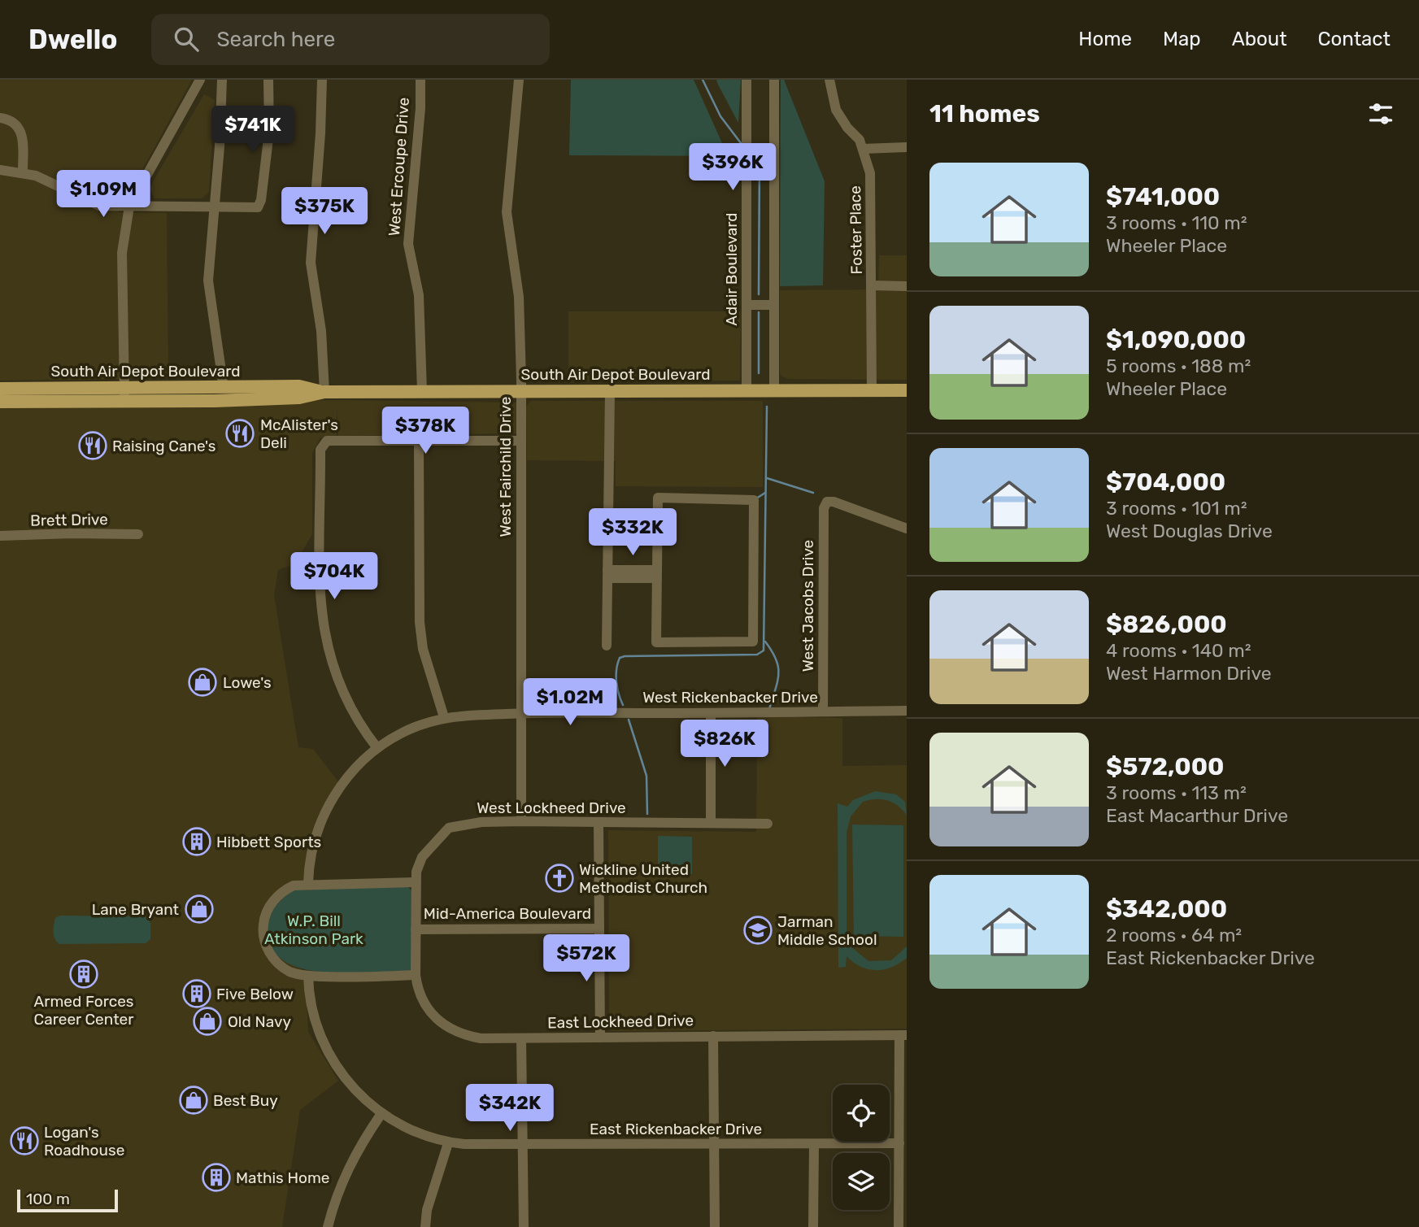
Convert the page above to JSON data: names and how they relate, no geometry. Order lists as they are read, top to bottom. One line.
{"streets":{"main road":["South Air Depot Boulevard"],"street":["West Ercoupe Drive","Foster Place","Adair Boulevard","West Fairchild Drive","Brett Drive","West Jacobs Drive","West Rickenbacker Drive","West Lockheed Drive","Mid-America Boulevard","East Lockheed Drive","East Rickenbacker Drive"]},"crossings":[["West Ercoupe Drive","South Air Depot Boulevard"],["Foster Place","South Air Depot Boulevard"],["Adair Boulevard","South Air Depot Boulevard"],["South Air Depot Boulevard","West Fairchild Drive"],["West Fairchild Drive","West Rickenbacker Drive"],["West Fairchild Drive","West Lockheed Drive"],["West Jacobs Drive","West Rickenbacker Drive"],["West Lockheed Drive","Mid-America Boulevard"],["West Lockheed Drive","East Lockheed Drive"],["Mid-America Boulevard","East Lockheed Drive"]],"parks":["W.P. Bill Atkinson Park"],"places":{"restaurant":["McAlister's Deli","Raising Cane's","Logan's Roadhouse"],"shop":["Lowe's","Lane Bryant","Old Navy","Best Buy"],"building":["Hibbett Sports","Armed Forces Career Center","Five Below","Mathis Home"],"church":["Wickline United Methodist Church"],"school or university":["Jarman Middle School"]},"scale_bar":"100 m","page":{"header":"Dwello","search":"Search here","nav":["Home","Map","About","Contact"],"heading":"11 homes","price":["$741K","$396K","$1.09M","$375K","$378K","$332K","$704K","$1.02M","$826K","$572K","$342K"],"list":[{"name":"$741,000","note":"3 rooms · 110 m² · Wheeler Place"},{"name":"$1,090,000","note":"5 rooms · 188 m² · Wheeler Place"},{"name":"$704,000","note":"3 rooms · 101 m² · West Douglas Drive"},{"name":"$826,000","note":"4 rooms · 140 m² · West Harmon Drive"},{"name":"$572,000","note":"3 rooms · 113 m² · East Macarthur Drive"},{"name":"$342,000","note":"2 rooms · 64 m² · East Rickenbacker Drive"}],"scale":"100 m"}}
